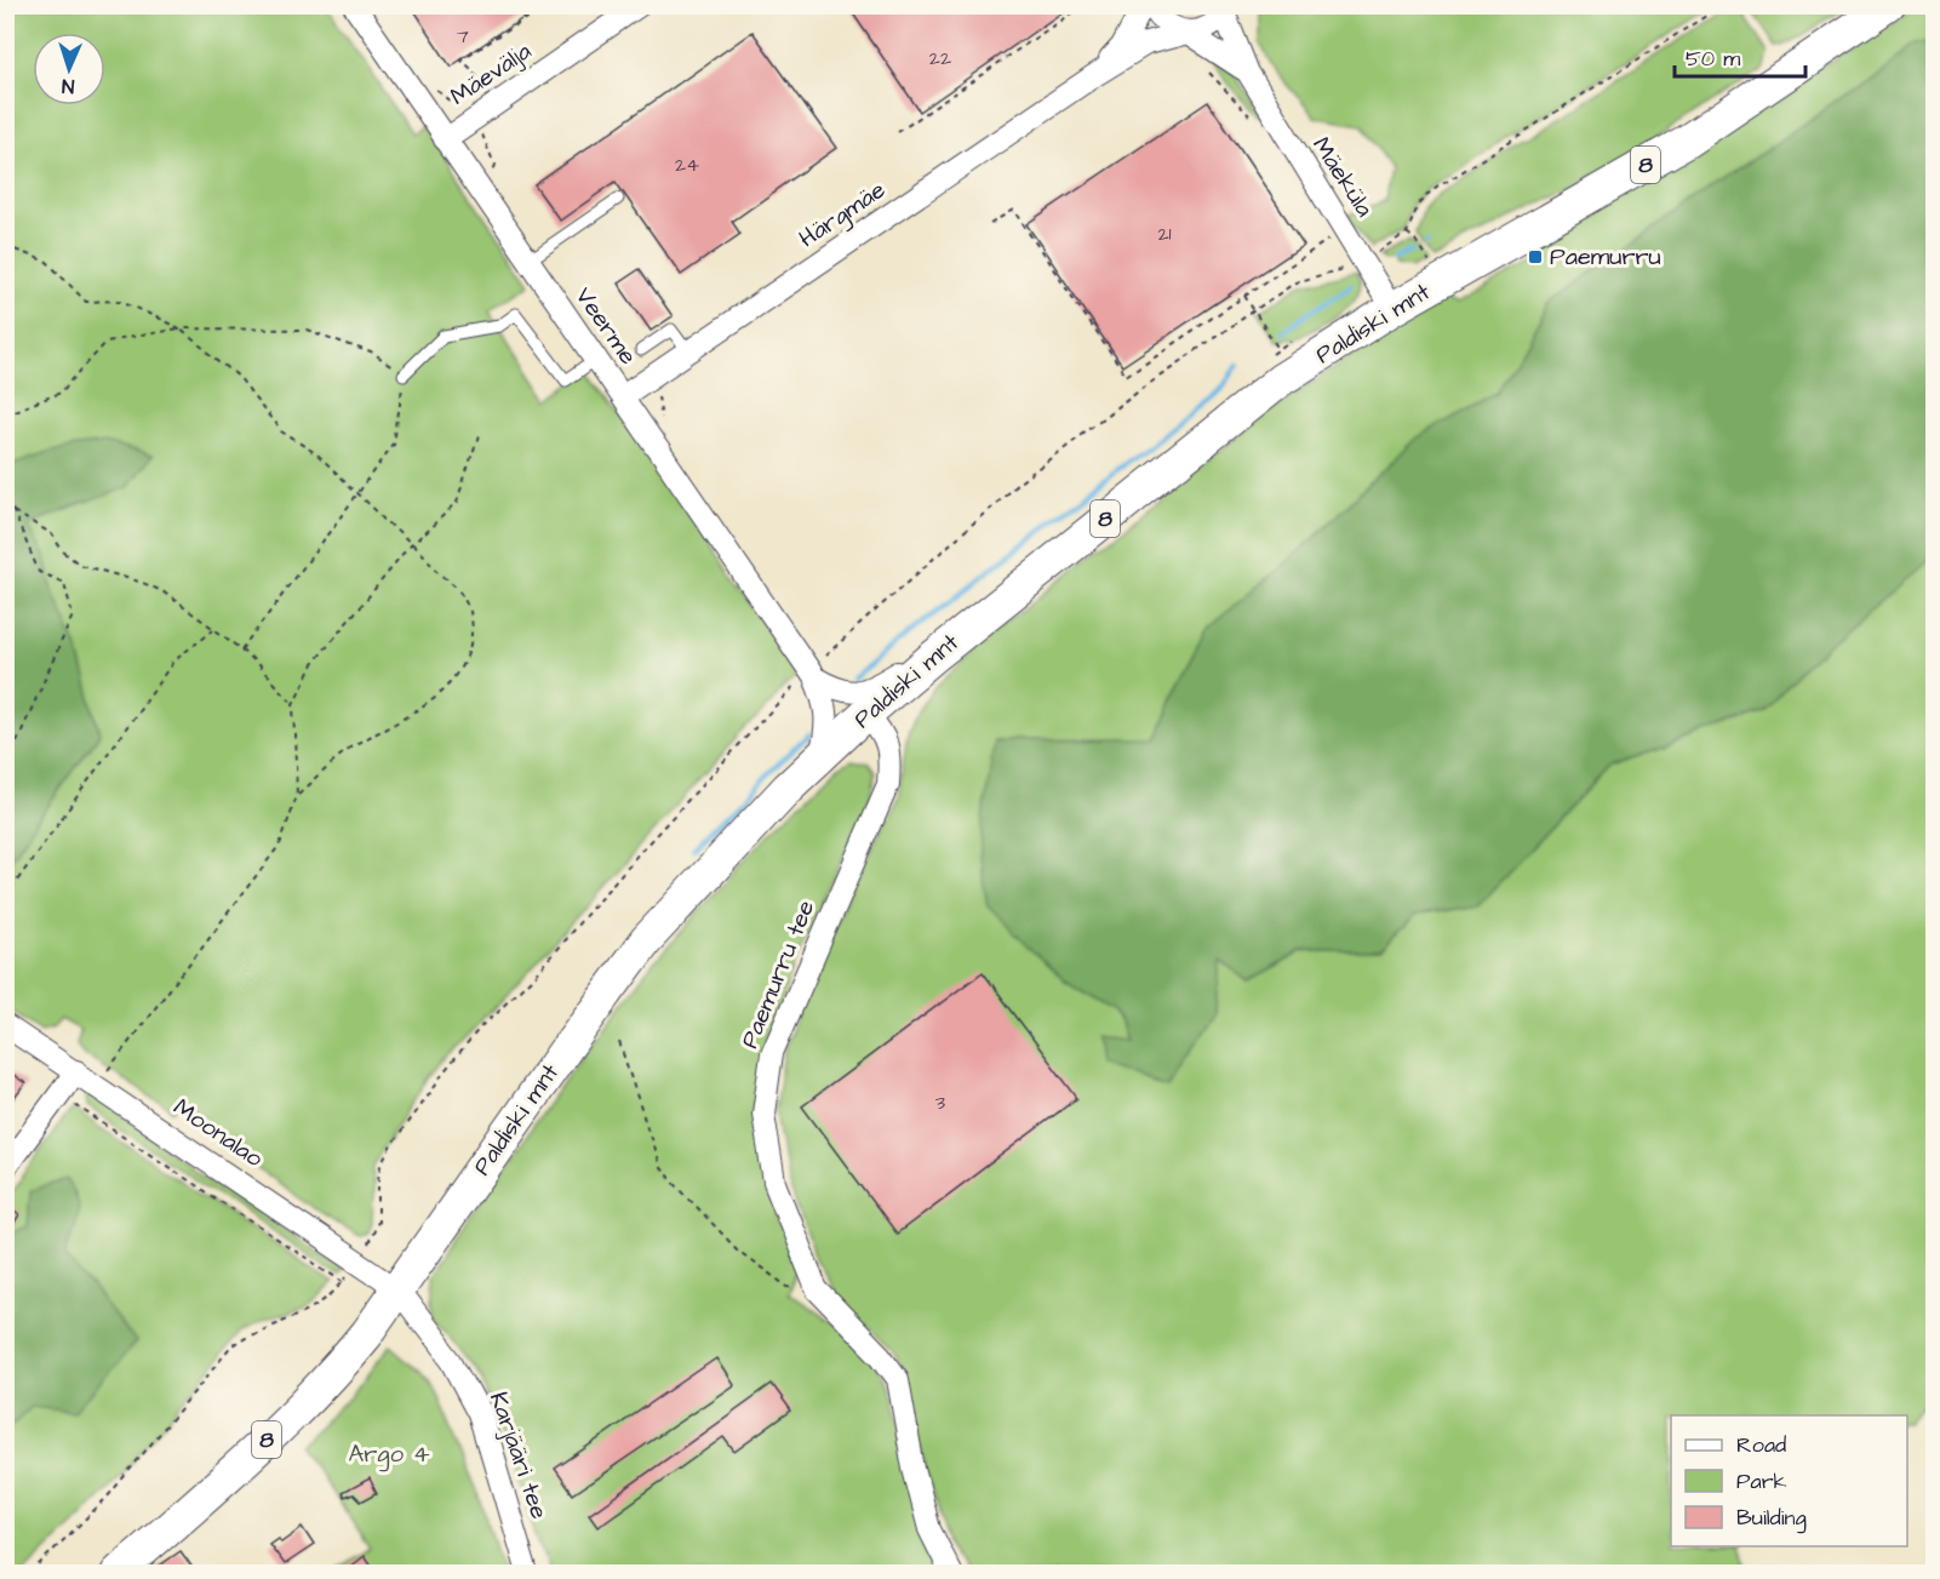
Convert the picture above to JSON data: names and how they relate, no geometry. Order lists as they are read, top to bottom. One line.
{"streets":{"main road":["8","Paldiski mnt"],"street":["Mäevälja","Mäeküla","Härgmäe","Veerme","Paemurru tee","Moonalao","Karjääri tee"]},"crossings":[["Mäevälja","Veerme"],["Mäeküla","Härgmäe"],["Mäeküla","Paldiski mnt"],["Härgmäe","Veerme"],["Paldiski mnt","Veerme"],["Paldiski mnt","Paemurru tee"],["Paldiski mnt","Moonalao"],["Paldiski mnt","Karjääri tee"],["Moonalao","Karjääri tee"]],"parks":["Argo 4"],"places":{"transit":["Paemurru"]},"house_numbers":["7","22","24","21","3"],"legend":["Road","Park","Building"],"scale_bar":"50 m","north":"bottom"}
